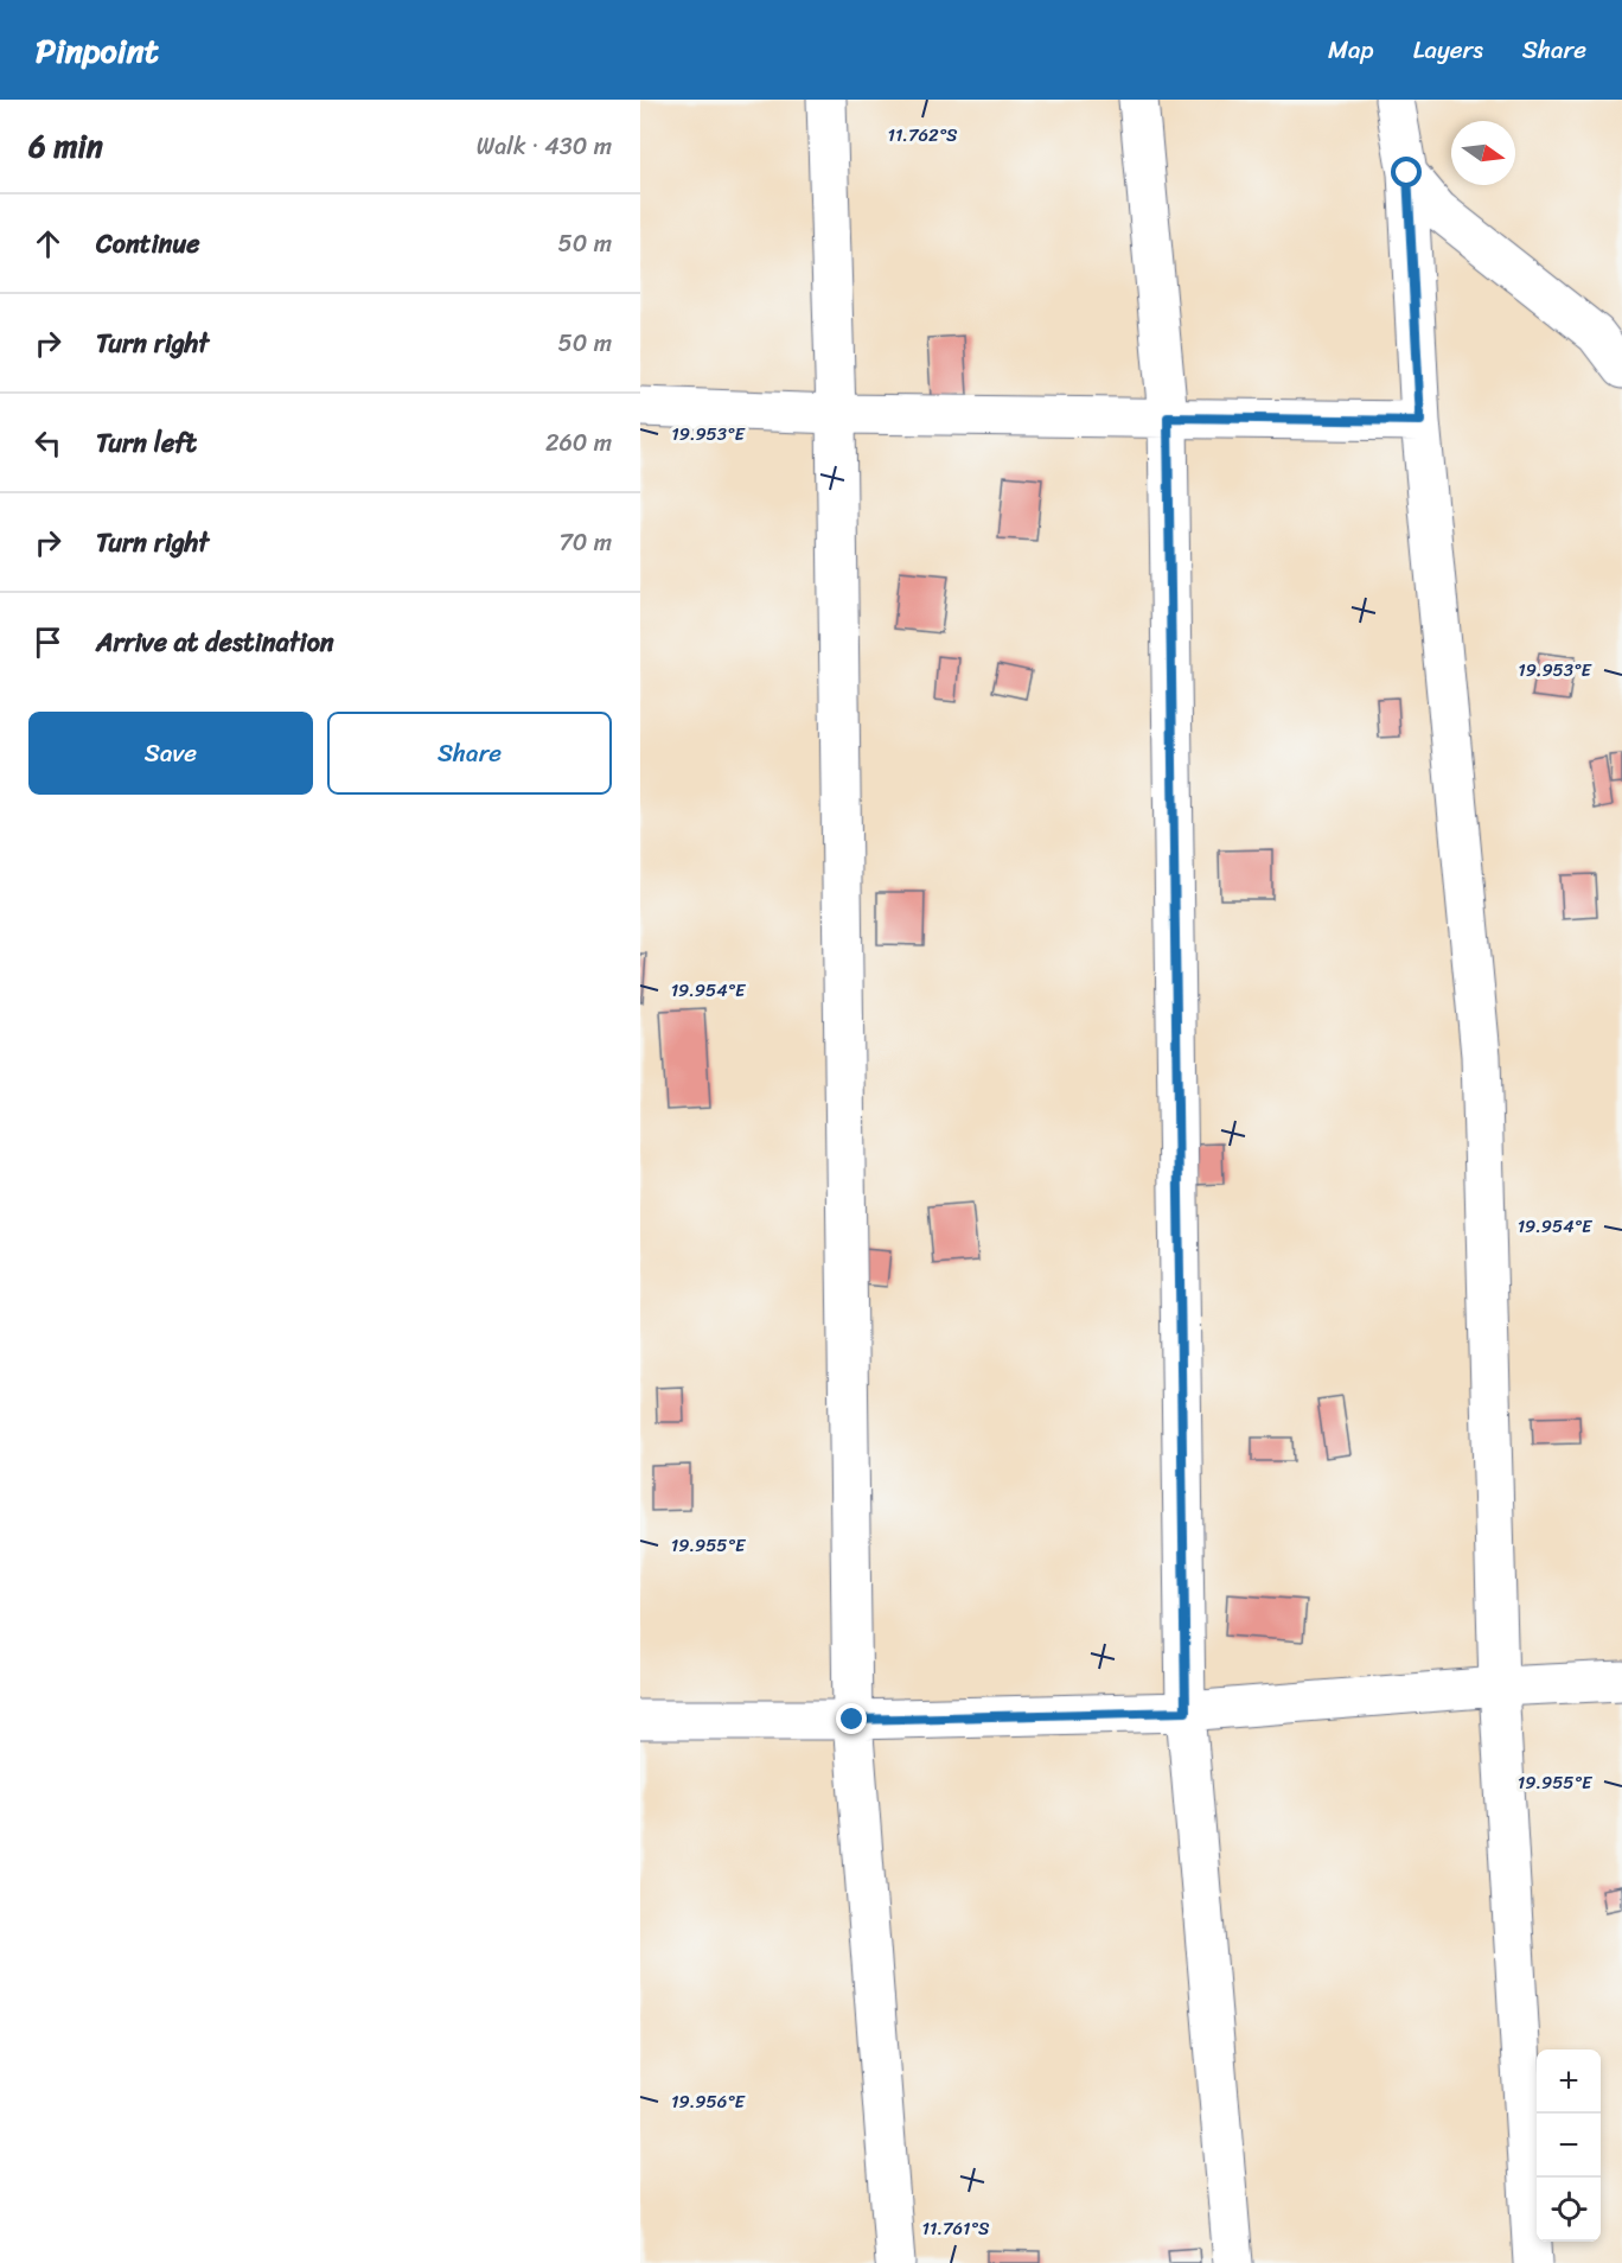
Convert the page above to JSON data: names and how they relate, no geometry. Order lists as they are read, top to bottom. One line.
{"north":"right","page":{"header":"Pinpoint","nav":["Map","Layers","Share"],"heading":["6 min","Walk · 430 m"],"list":[["Continue","50 m"],["Turn right","50 m"],["Turn left","260 m"],["Turn right","70 m"],"Arrive at destination"],"buttons":["Save","Share"],"map_buttons":["+","−"]},"coordinates":["11.762°S","19.953°E","19.954°E","19.955°E","19.956°E","11.761°S"]}
